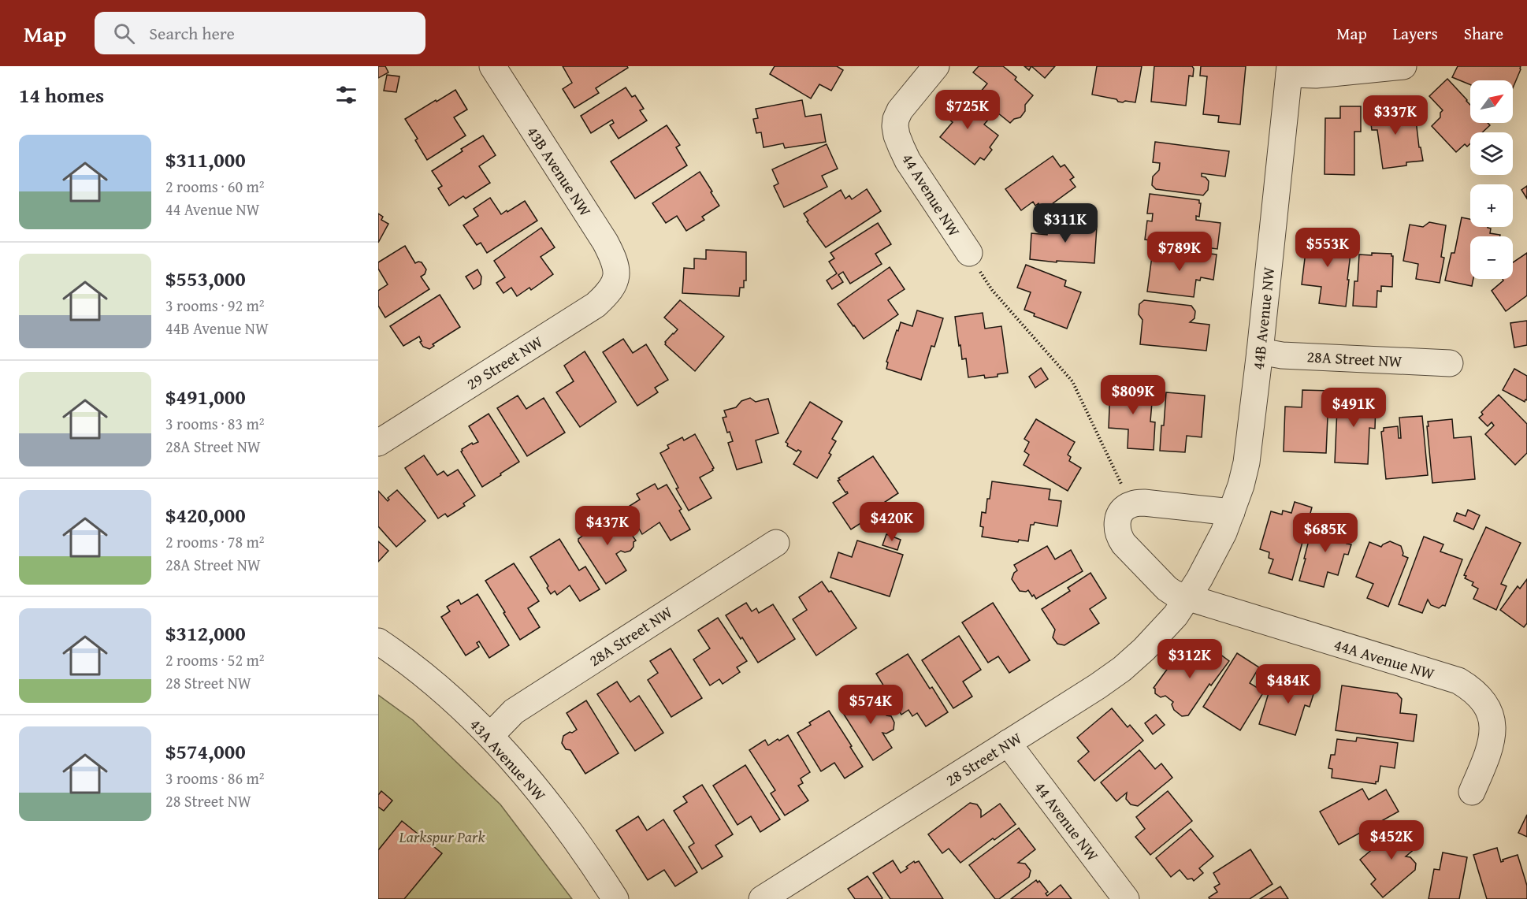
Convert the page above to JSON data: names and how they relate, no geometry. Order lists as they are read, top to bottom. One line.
{"streets":{"street":["43B Avenue NW","44 Avenue NW","44B Avenue NW","28A Street NW","29 Street NW","44A Avenue NW","28 Street NW","43A Avenue NW"]},"crossings":[["43B Avenue NW","29 Street NW"],["44 Avenue NW","28 Street NW"],["44B Avenue NW","28A Street NW"],["44B Avenue NW","28 Street NW"],["28A Street NW","43A Avenue NW"],["44A Avenue NW","28 Street NW"]],"parks":["Larkspur Park"],"north":"top right","page":{"header":"Map","search":"Search here","nav":["Map","Layers","Share"],"heading":"14 homes","map_buttons":["+","−"],"price":["$725K","$337K","$311K","$553K","$789K","$809K","$491K","$420K","$437K","$685K","$312K","$484K","$574K","$452K"],"list":[{"name":"$311,000","note":"2 rooms · 60 m² · 44 Avenue NW"},{"name":"$553,000","note":"3 rooms · 92 m² · 44B Avenue NW"},{"name":"$491,000","note":"3 rooms · 83 m² · 28A Street NW"},{"name":"$420,000","note":"2 rooms · 78 m² · 28A Street NW"},{"name":"$312,000","note":"2 rooms · 52 m² · 28 Street NW"},{"name":"$574,000","note":"3 rooms · 86 m² · 28 Street NW"}]}}
